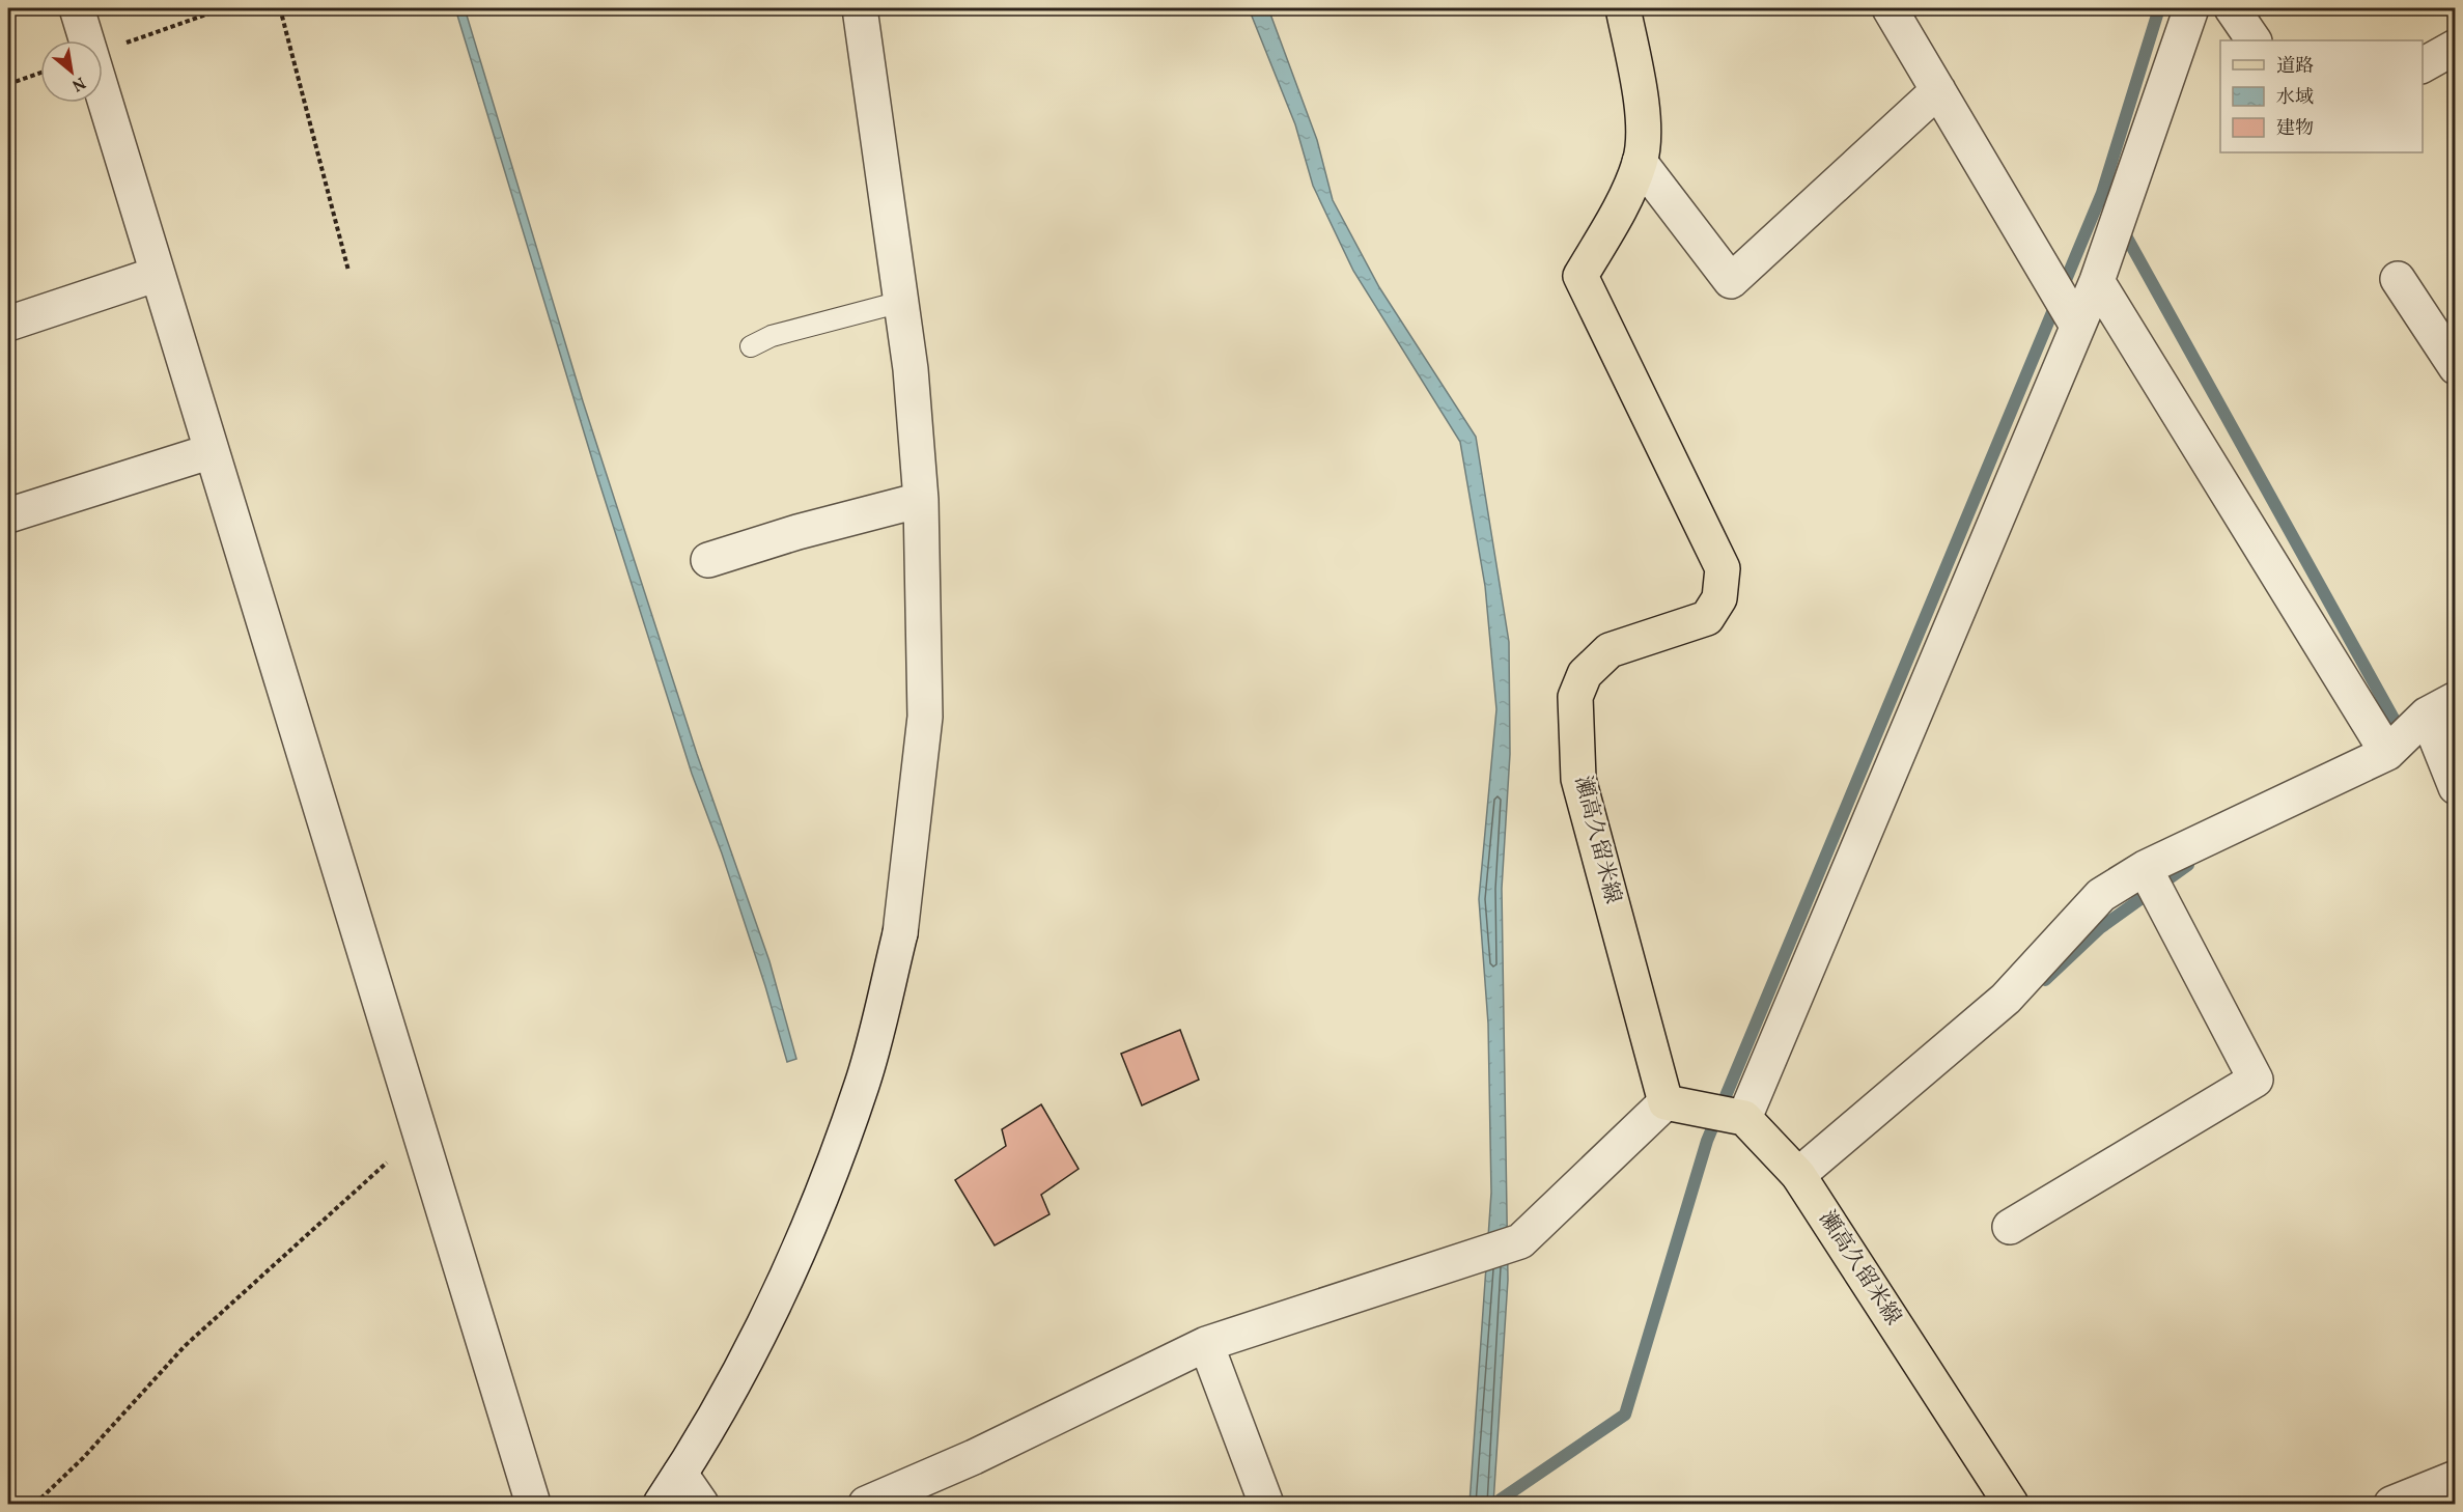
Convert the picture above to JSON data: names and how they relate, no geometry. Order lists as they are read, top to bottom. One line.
{"streets":{"main road":["瀬高久留米線"]},"legend":["道路","水域","建物"],"north":"bottom right"}
